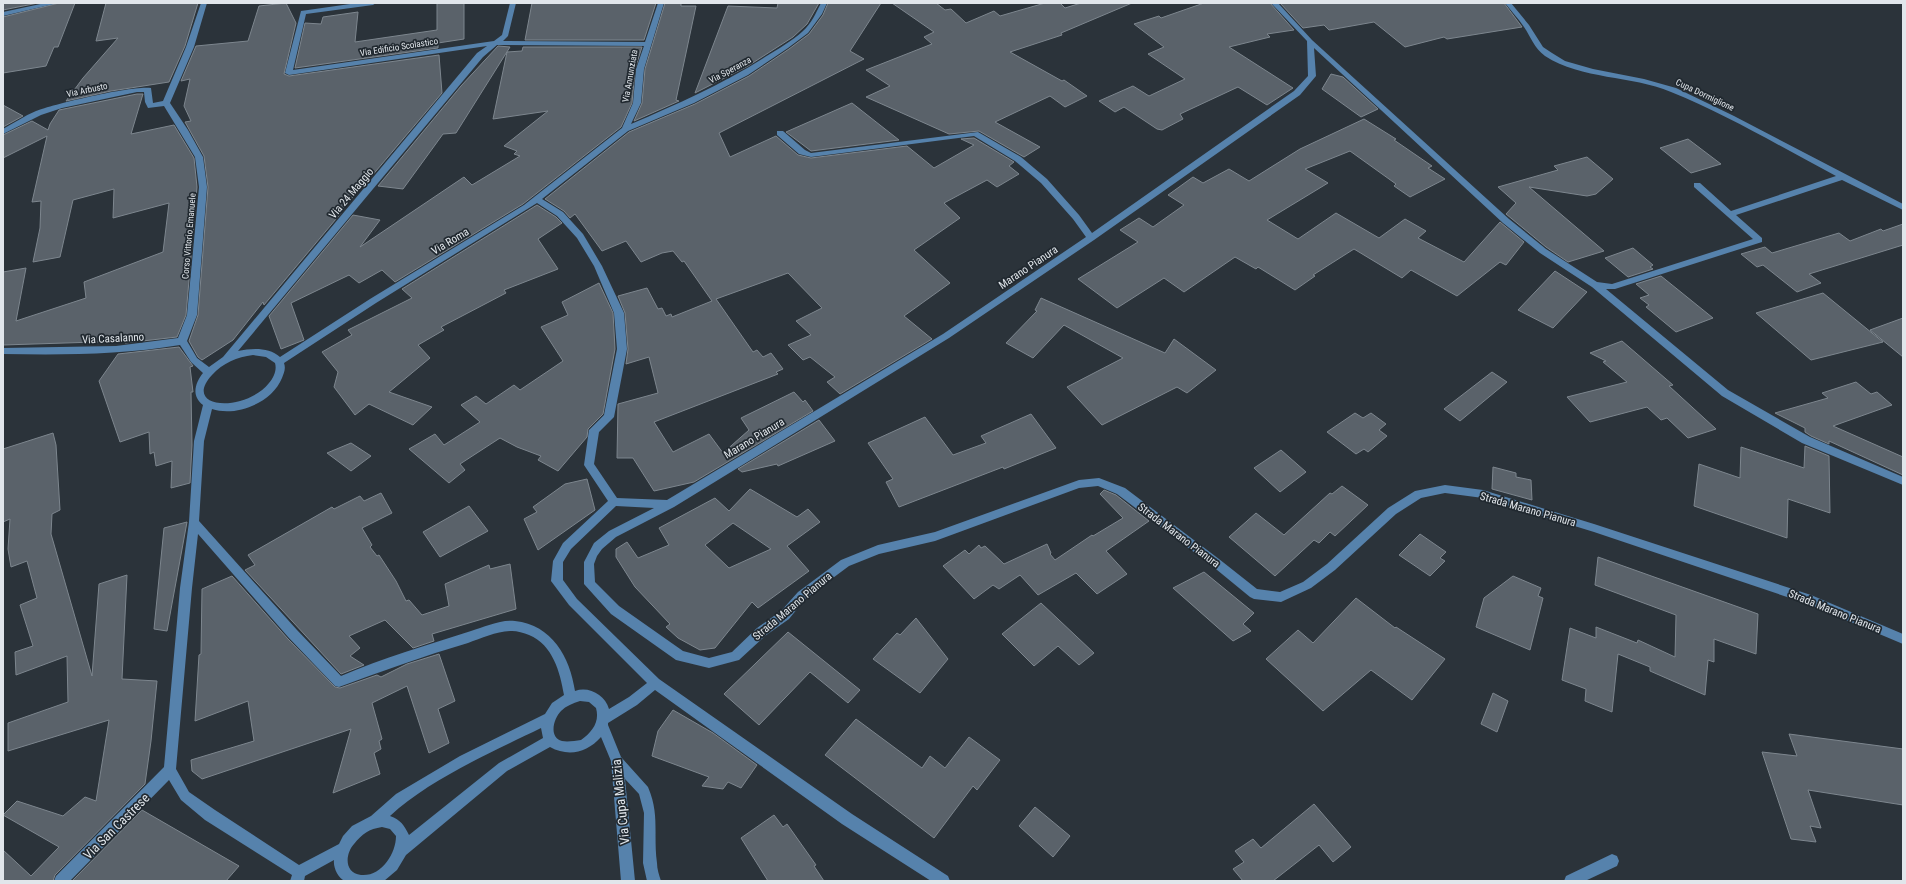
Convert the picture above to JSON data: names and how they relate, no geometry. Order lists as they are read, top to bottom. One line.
{"streets":{"street":["Via Edificio Scolastico","Via Speranza","Via Annunziata","Via Arbusto","Cupa Dormiglione","Via 24 Maggio","Corso Vittorio Emanuele","Via Roma","Marano Pianura","Via Casalanno","Strada Marano Pianura","Via Cupa Malizia","Via San Castrese"]},"crossings":[["Via Edificio Scolastico","Via Annunziata"],["Via Edificio Scolastico","Via 24 Maggio"],["Via Speranza","Via Annunziata"],["Via Speranza","Via Roma"],["Via Annunziata","Via Roma"],["Via Arbusto","Corso Vittorio Emanuele"],["Via 24 Maggio","Via Roma"],["Corso Vittorio Emanuele","Via Casalanno"],["Marano Pianura","Strada Marano Pianura"]]}
